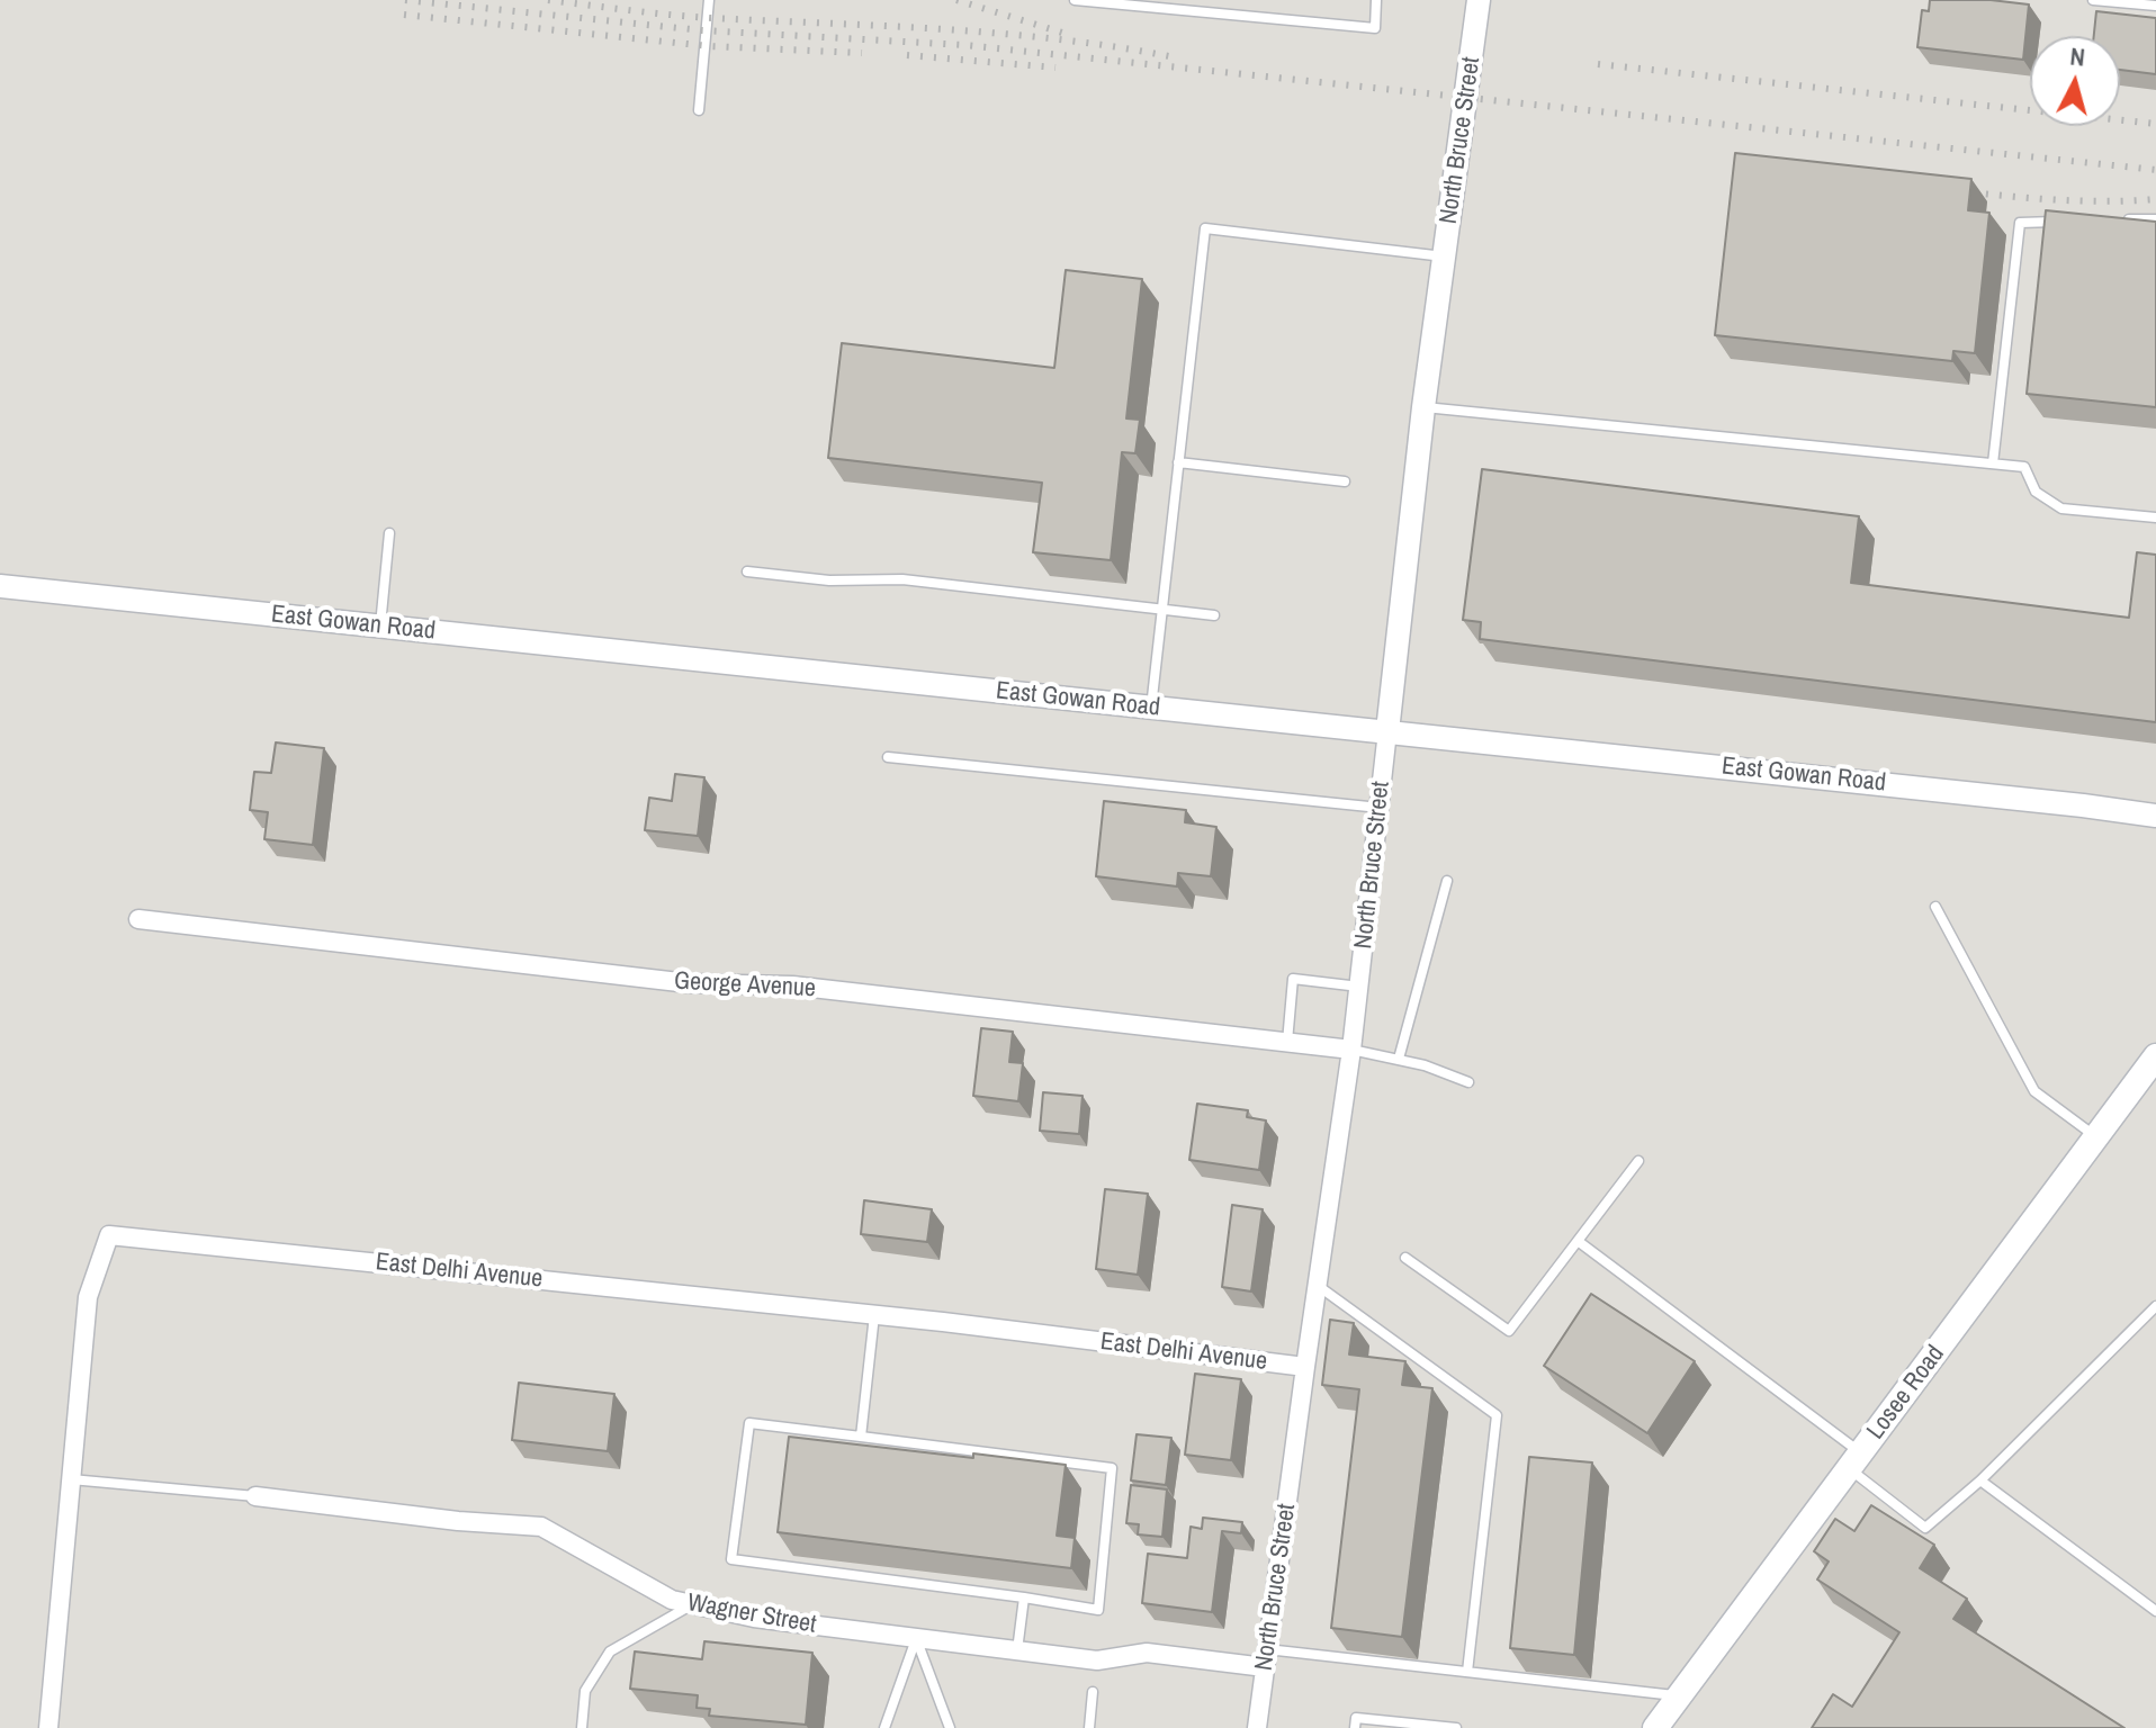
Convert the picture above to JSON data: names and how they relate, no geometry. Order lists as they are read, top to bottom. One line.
{"streets":{"main road":["Losee Road"],"street":["North Bruce Street","East Gowan Road","George Avenue","East Delhi Avenue","Wagner Street"]},"crossings":[["North Bruce Street","East Gowan Road"],["North Bruce Street","George Avenue"],["North Bruce Street","East Delhi Avenue"],["North Bruce Street","Wagner Street"]],"north":"top"}
